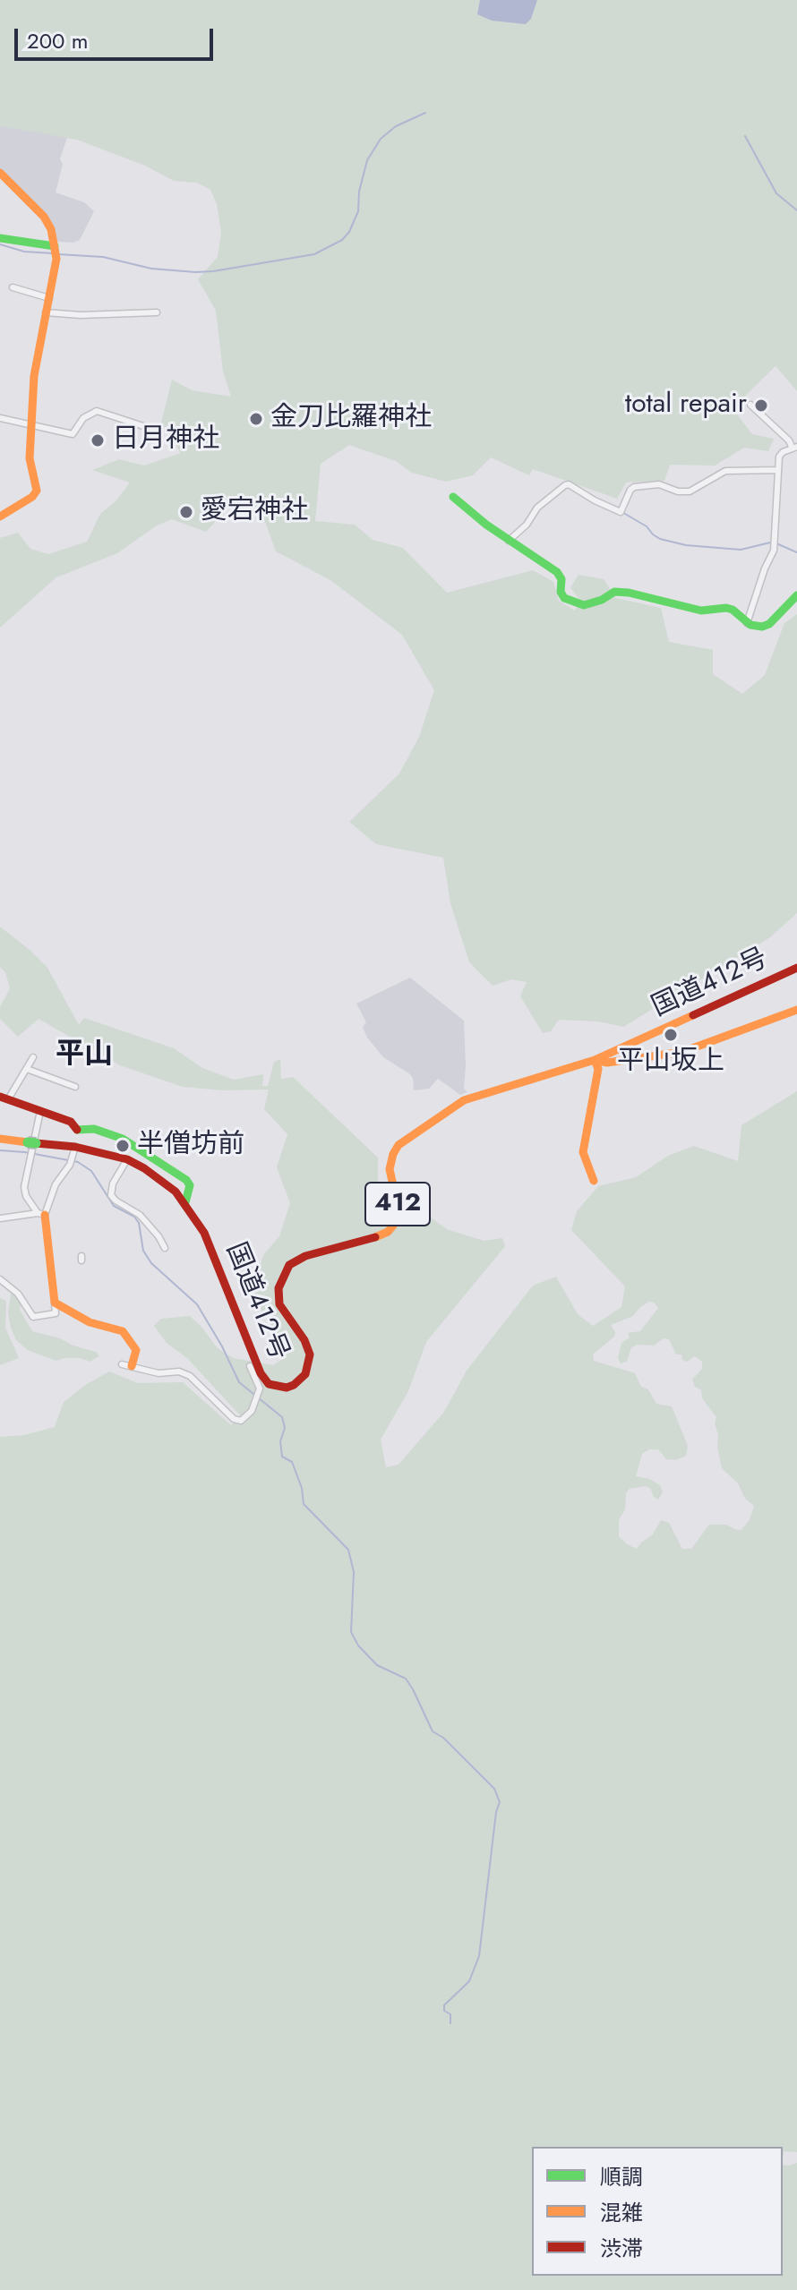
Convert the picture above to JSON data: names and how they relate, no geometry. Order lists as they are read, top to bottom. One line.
{"streets":{"main road":["国道412号","412"]},"districts":["平山"],"places":["total repair","金刀比羅神社","日月神社","愛宕神社","平山坂上","半僧坊前"],"legend":["順調","混雑","渋滞"],"scale_bar":"200 m"}
